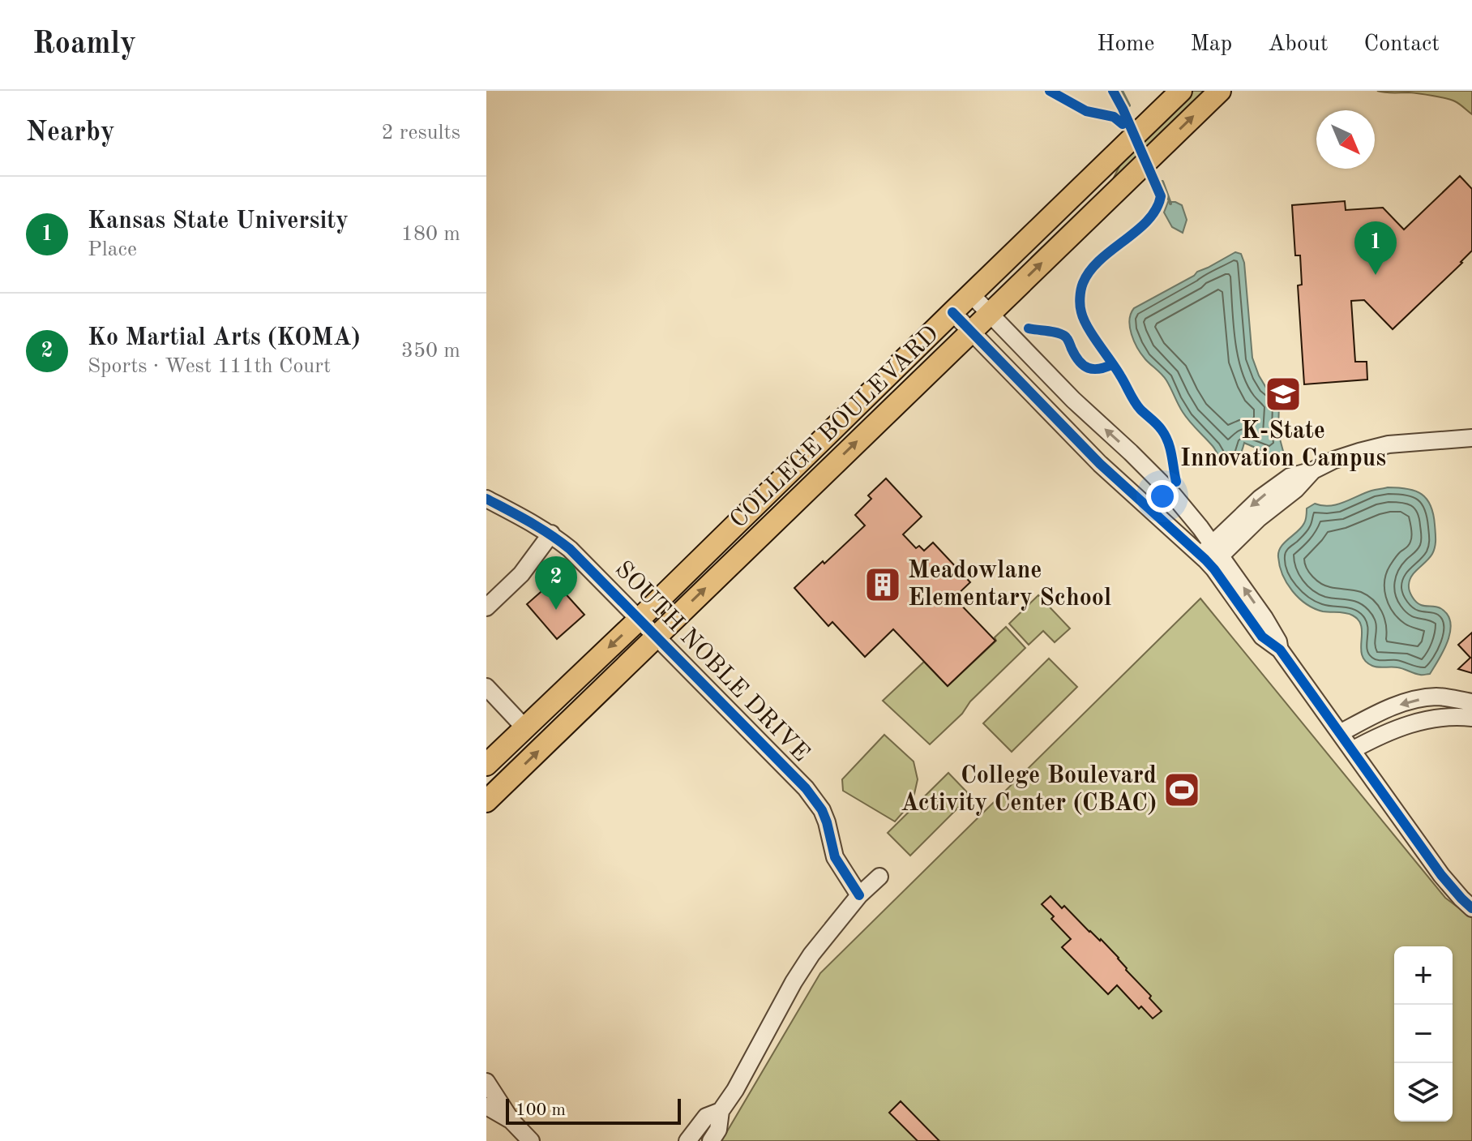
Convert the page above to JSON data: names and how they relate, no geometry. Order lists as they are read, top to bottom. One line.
{"streets":{"main road":["COLLEGE BOULEVARD"],"street":["SOUTH NOBLE DRIVE"]},"crossings":[["COLLEGE BOULEVARD","SOUTH NOBLE DRIVE"]],"places":{"school or university":["K-State Innovation Campus"],"building":["Meadowlane Elementary School"],"sports":["College Boulevard Activity Center (CBAC)"]},"scale_bar":"100 m","north":"bottom right","page":{"header":"Roamly","nav":["Home","Map","About","Contact"],"heading":["Nearby","2 results"],"list":[{"mark":"1","name":"Kansas State University","note":"Place","value":"180 m"},{"mark":"2","name":"Ko Martial Arts (KOMA)","note":"Sports · West 111th Court","value":"350 m"}],"pins":["1","2"],"map_buttons":["+","−"],"scale":"100 m"}}
